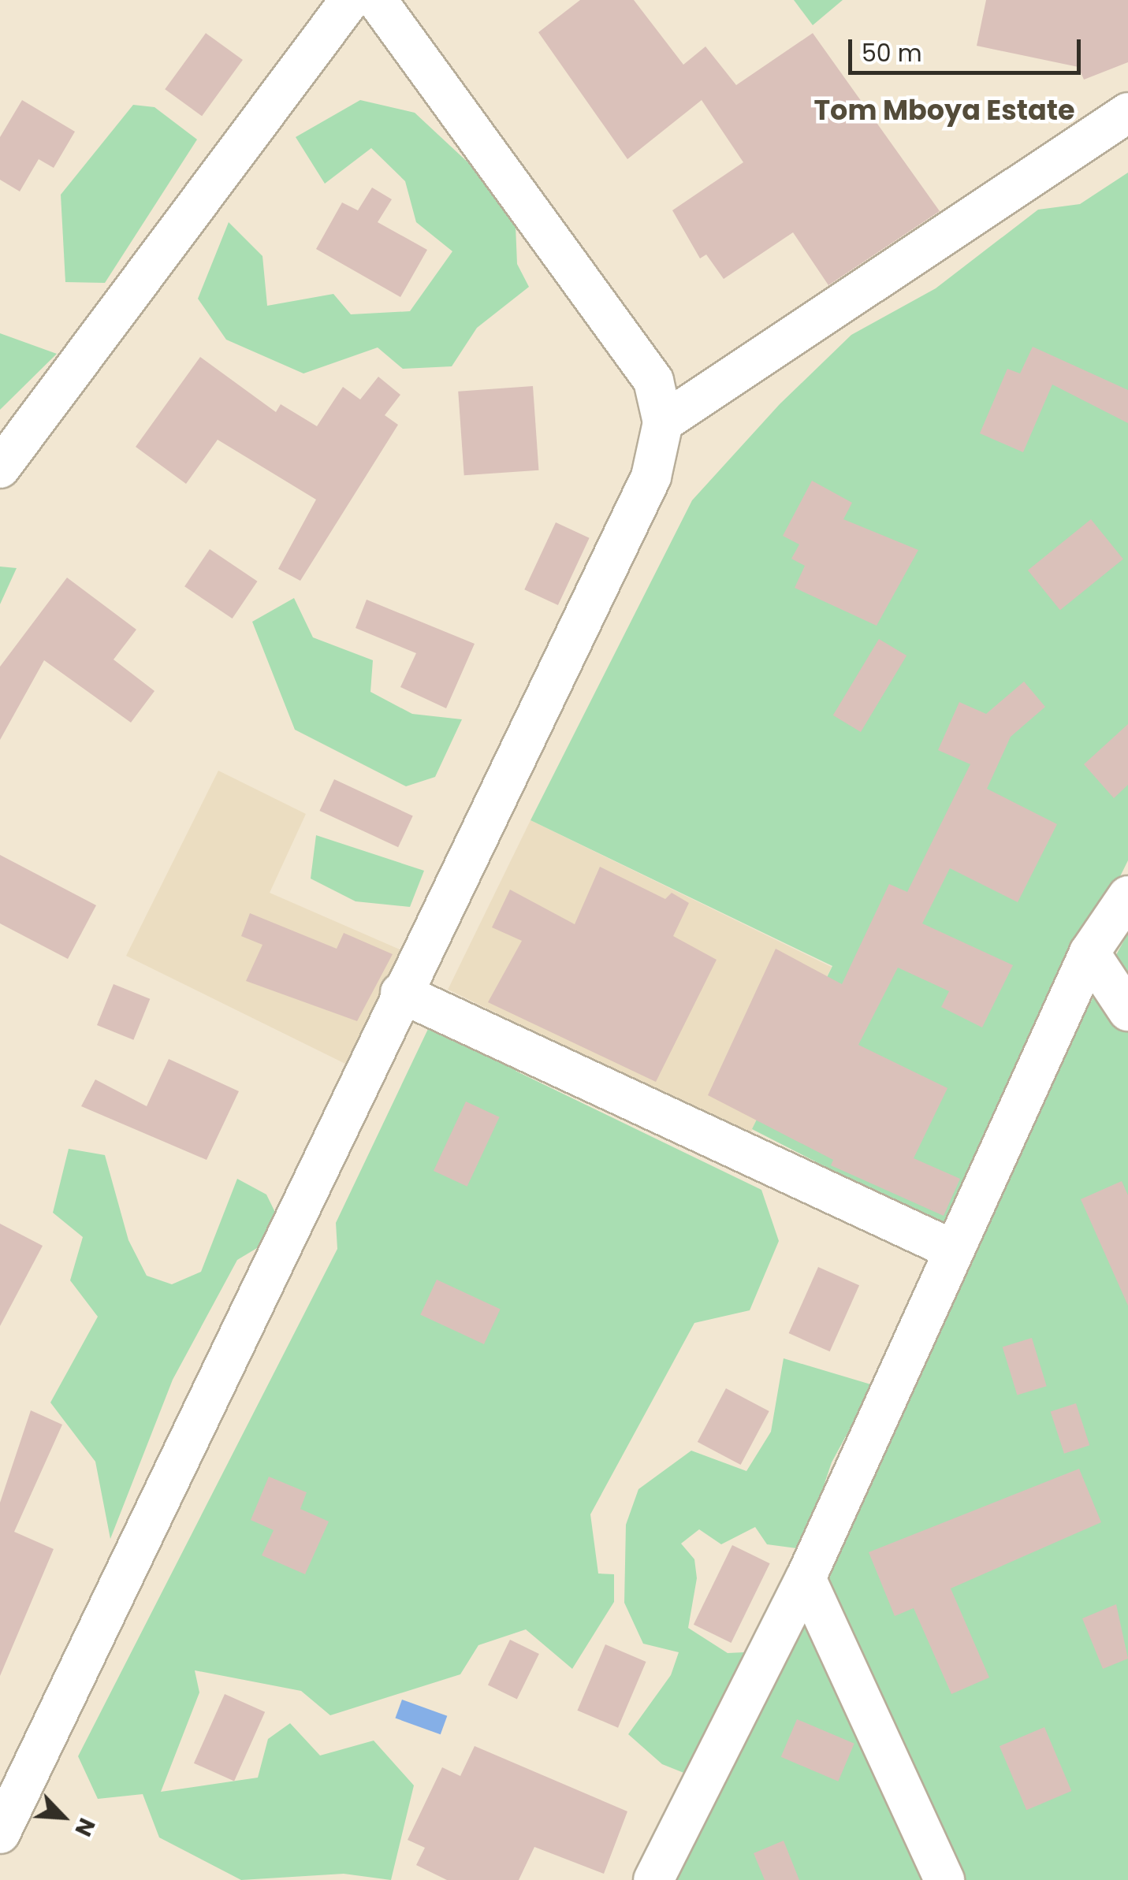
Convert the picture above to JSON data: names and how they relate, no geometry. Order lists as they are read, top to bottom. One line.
{"districts":["Tom Mboya Estate"],"scale_bar":"50 m","north":"bottom right"}
